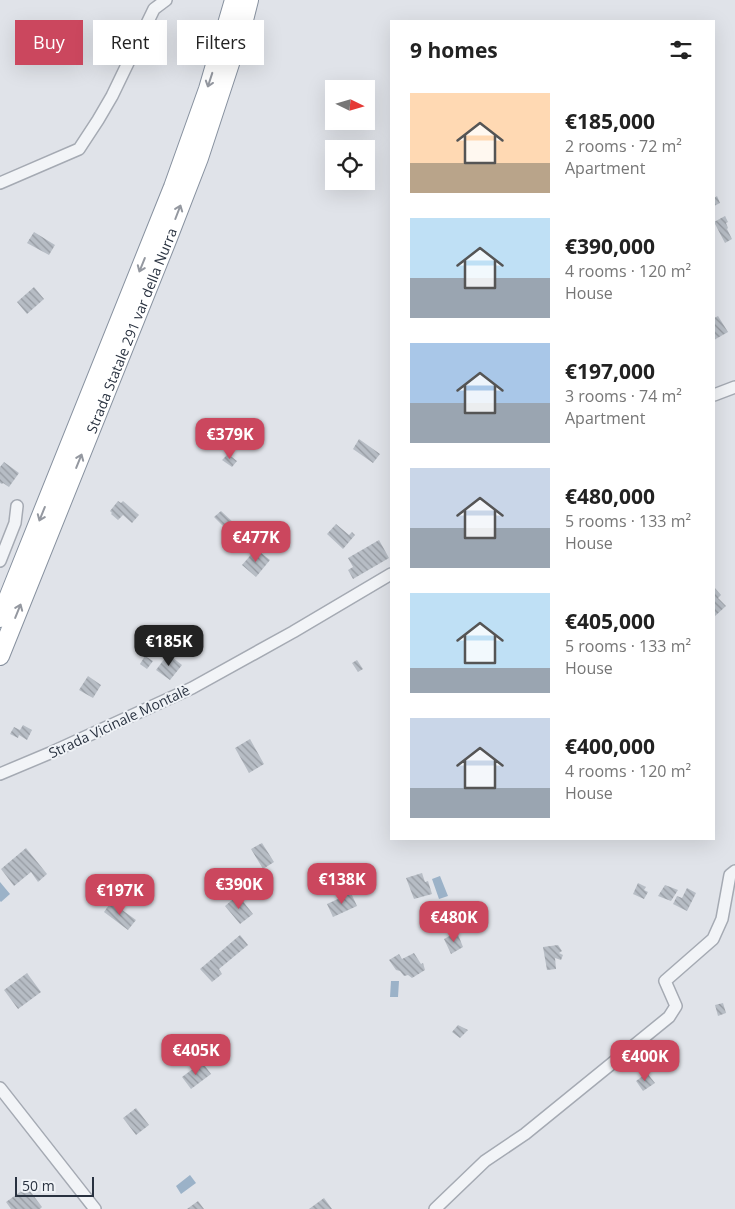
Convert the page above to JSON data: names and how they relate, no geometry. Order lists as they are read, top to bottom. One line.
{"streets":{"highway":["Strada Statale 291 var della Nurra"],"street":["Strada Vicinale Montalè"]},"scale_bar":"50 m","north":"right","page":{"chip":["Buy","Rent","Filters"],"heading":"9 homes","list":[{"name":"€185,000","note":"2 rooms · 72 m² · Apartment"},{"name":"€390,000","note":"4 rooms · 120 m² · House"},{"name":"€197,000","note":"3 rooms · 74 m² · Apartment"},{"name":"€480,000","note":"5 rooms · 133 m² · House"},{"name":"€405,000","note":"5 rooms · 133 m² · House"},{"name":"€400,000","note":"4 rooms · 120 m² · House"}],"price":["€379K","€477K","€185K","€138K","€390K","€197K","€480K","€405K","€400K"],"scale":"50 m"}}
